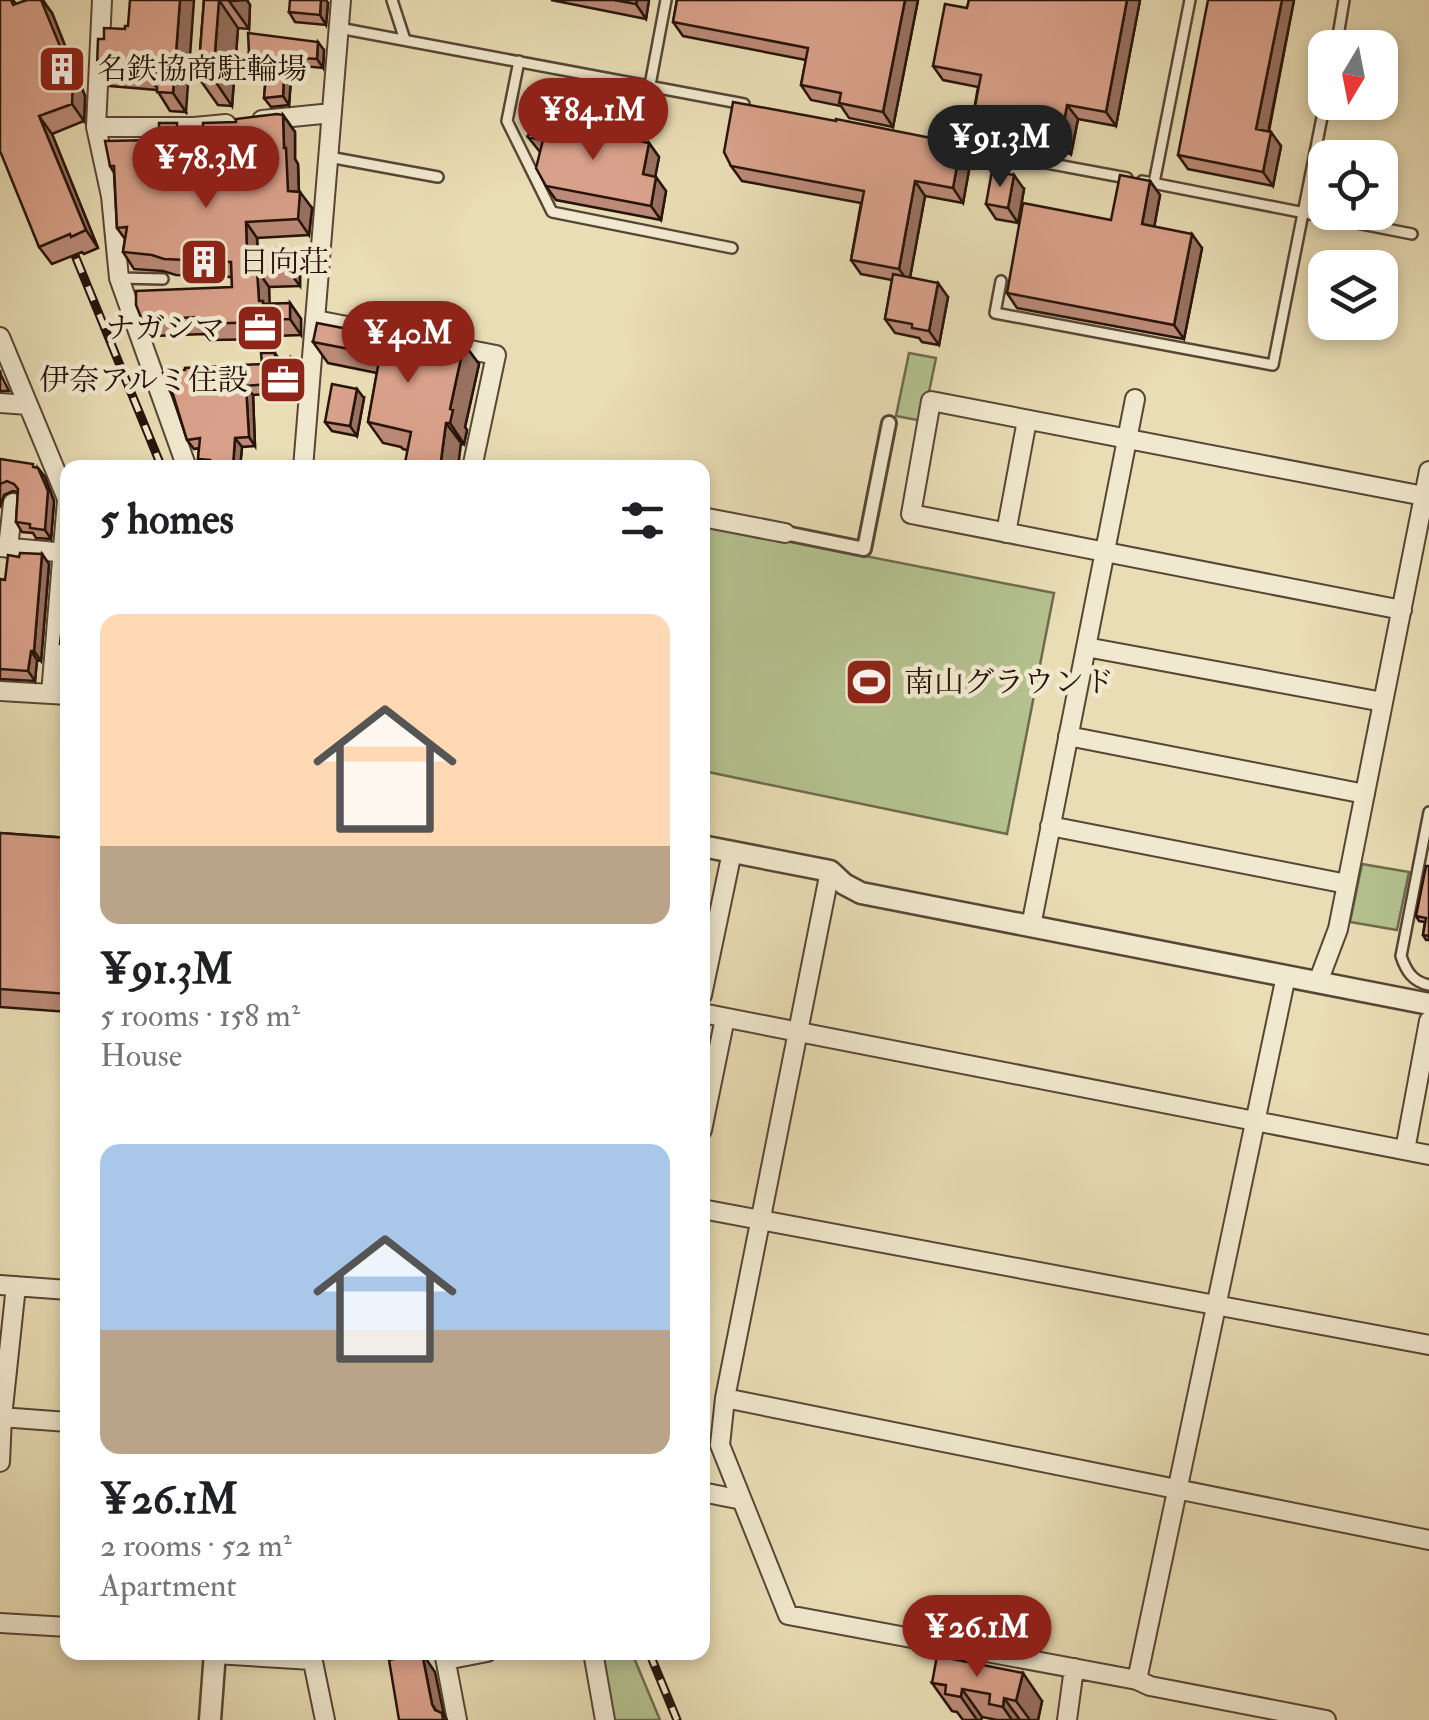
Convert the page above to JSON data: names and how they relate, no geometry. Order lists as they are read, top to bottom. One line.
{"places":{"building":["名鉄協商駐輪場","日向荘"],"office":["ナガシマ","伊奈アルミ住設"],"sports":["南山グラウンド"]},"north":"bottom","page":{"price":["¥84.1M","¥91.3M","¥78.3M","¥40M","¥26.1M"],"heading":"5 homes","list":[{"name":"¥91.3M","note":"5 rooms · 158 m² · House"},{"name":"¥26.1M","note":"2 rooms · 52 m² · Apartment"}]}}
